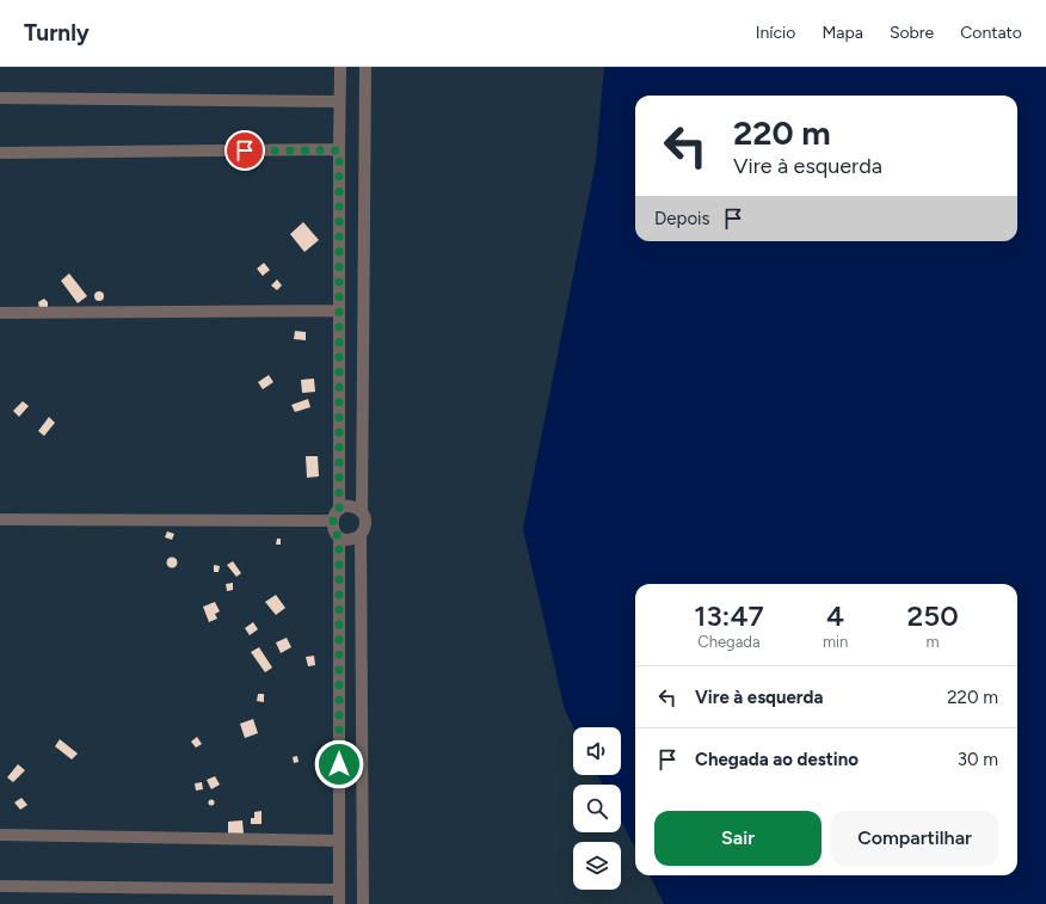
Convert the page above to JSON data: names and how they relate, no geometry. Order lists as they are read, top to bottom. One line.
{"page":{"header":"Turnly","nav":["Início","Mapa","Sobre","Contato"],"turn":["220 m","Vire à esquerda"],"then":"Depois","eta":["13:47","Chegada","4","min","250","m"],"list":[{"name":"Vire à esquerda","value":"220 m"},{"name":"Chegada ao destino","value":"30 m"}],"buttons":["Sair","Compartilhar"]}}
